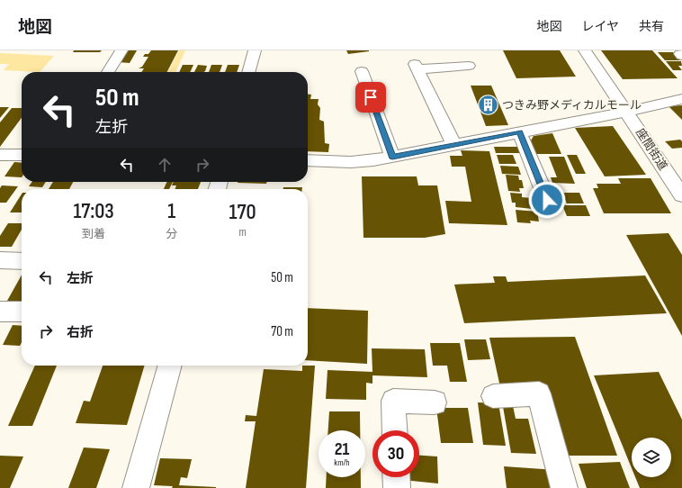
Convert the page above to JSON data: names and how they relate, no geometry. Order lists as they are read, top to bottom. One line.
{"streets":{"street":["座間街道"]},"places":{"building":["つきみ野メディカルモール"]},"page":{"header":"地図","nav":["地図","レイヤ","共有"],"turn":["50 m","左折"],"eta":["17:03","到着","1","分","170","m"],"list":[{"name":"左折","value":"50 m"},{"name":"右折","value":"70 m"}],"speed":"21 km/h","limit":"30"}}
